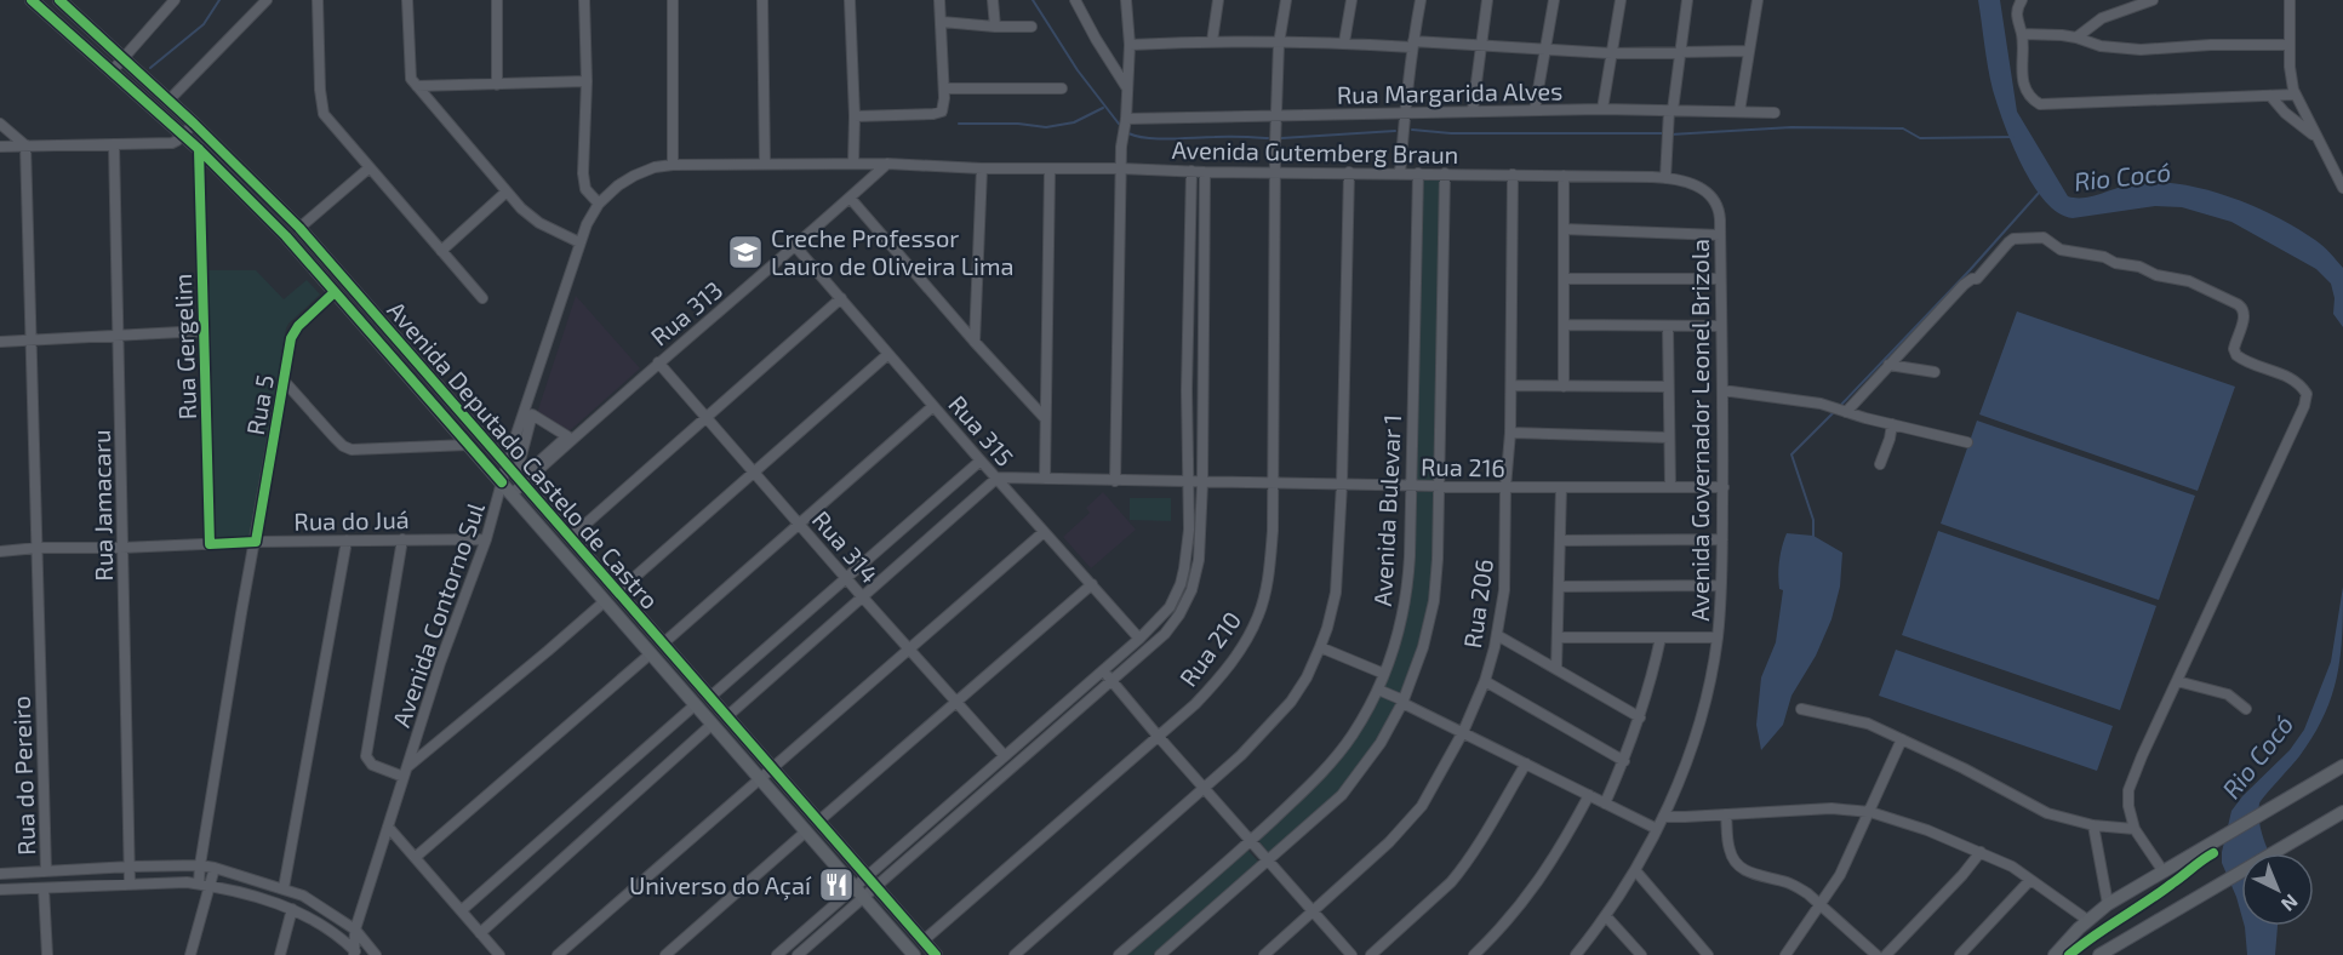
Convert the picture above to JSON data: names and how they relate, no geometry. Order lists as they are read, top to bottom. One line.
{"streets":{"main road":["Avenida Deputado Castelo de Castro"],"street":["Rua Margarida Alves","Avenida Gutemberg Braun","Rua 313","Rua Gergelim","Rua 5","Rua 315","Avenida Governador Leonel Brizola","Rua 216","Rua Jamacaru","Avenida Bulevar 1","Rua do Juá","Rua 314","Rua 206","Avenida Contorno Sul","Rua 210","Rua do Pereiro"]},"crossings":[["Rua Margarida Alves","Rua 210"],["Avenida Gutemberg Braun","Rua 313"],["Avenida Gutemberg Braun","Avenida Governador Leonel Brizola"],["Avenida Gutemberg Braun","Avenida Bulevar 1"],["Avenida Gutemberg Braun","Rua 206"],["Avenida Gutemberg Braun","Avenida Contorno Sul"],["Avenida Gutemberg Braun","Rua 210"],["Rua 313","Rua 315"],["Rua 313","Avenida Deputado Castelo de Castro"],["Rua 313","Rua 314"],["Rua 313","Avenida Contorno Sul"],["Rua Gergelim","Avenida Deputado Castelo de Castro"],["Rua Gergelim","Rua do Juá"],["Rua 5","Avenida Deputado Castelo de Castro"],["Rua 5","Rua do Juá"],["Rua 315","Rua 216"],["Avenida Governador Leonel Brizola","Rua 216"],["Avenida Deputado Castelo de Castro","Avenida Contorno Sul"],["Avenida Deputado Castelo de Castro","Rua 210"],["Rua 216","Avenida Bulevar 1"],["Rua 216","Rua 206"],["Rua 216","Rua 210"],["Rua Jamacaru","Rua do Juá"],["Rua do Juá","Avenida Contorno Sul"],["Rua do Juá","Rua do Pereiro"]],"water":["Rio Cocó"],"places":{"school or university":["Creche Professor Lauro de Oliveira Lima"],"restaurant":["Universo do Açaí"]},"north":"bottom right"}
